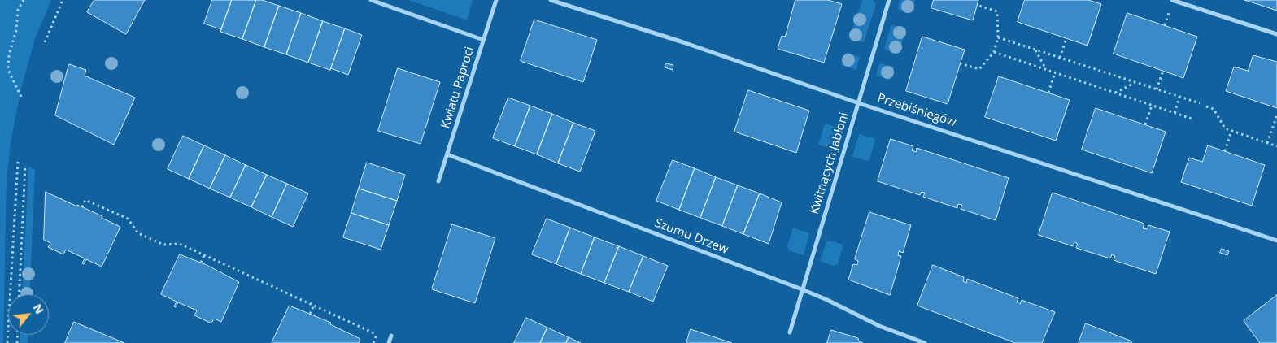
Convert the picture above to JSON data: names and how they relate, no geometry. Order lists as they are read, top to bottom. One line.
{"streets":{"street":["Kwiatu Paproci","Przebiśniegów","Kwitnących Jabłoni","Szumu Drzew"]},"crossings":[["Kwiatu Paproci","Szumu Drzew"],["Przebiśniegów","Kwitnących Jabłoni"],["Kwitnących Jabłoni","Szumu Drzew"]],"north":"top right"}
